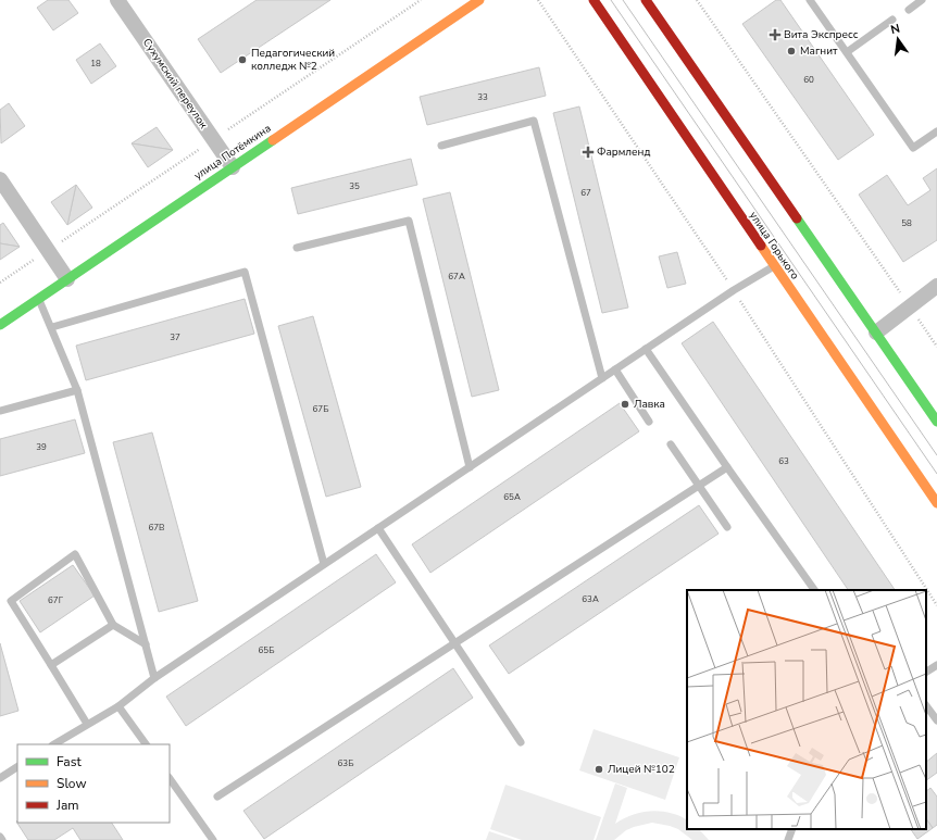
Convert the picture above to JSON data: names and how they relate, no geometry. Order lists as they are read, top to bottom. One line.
{"streets":{"main road":["улица Потёмкина","улица Горького"],"street":["Сухумский переулок"]},"crossings":[["Сухумский переулок","улица Потёмкина"]],"places":{"health":["Вита Экспресс","Фармленд"],"other":["Магнит","Педагогический колледж №2","Лавка","Лицей №102"]},"house_numbers":["18","60","33","35","67","58","67А","37","67Б","39","63","65А","67В","63А","67Г","65Б","63Б"],"legend":["Fast","Slow","Jam"],"north":"top"}
